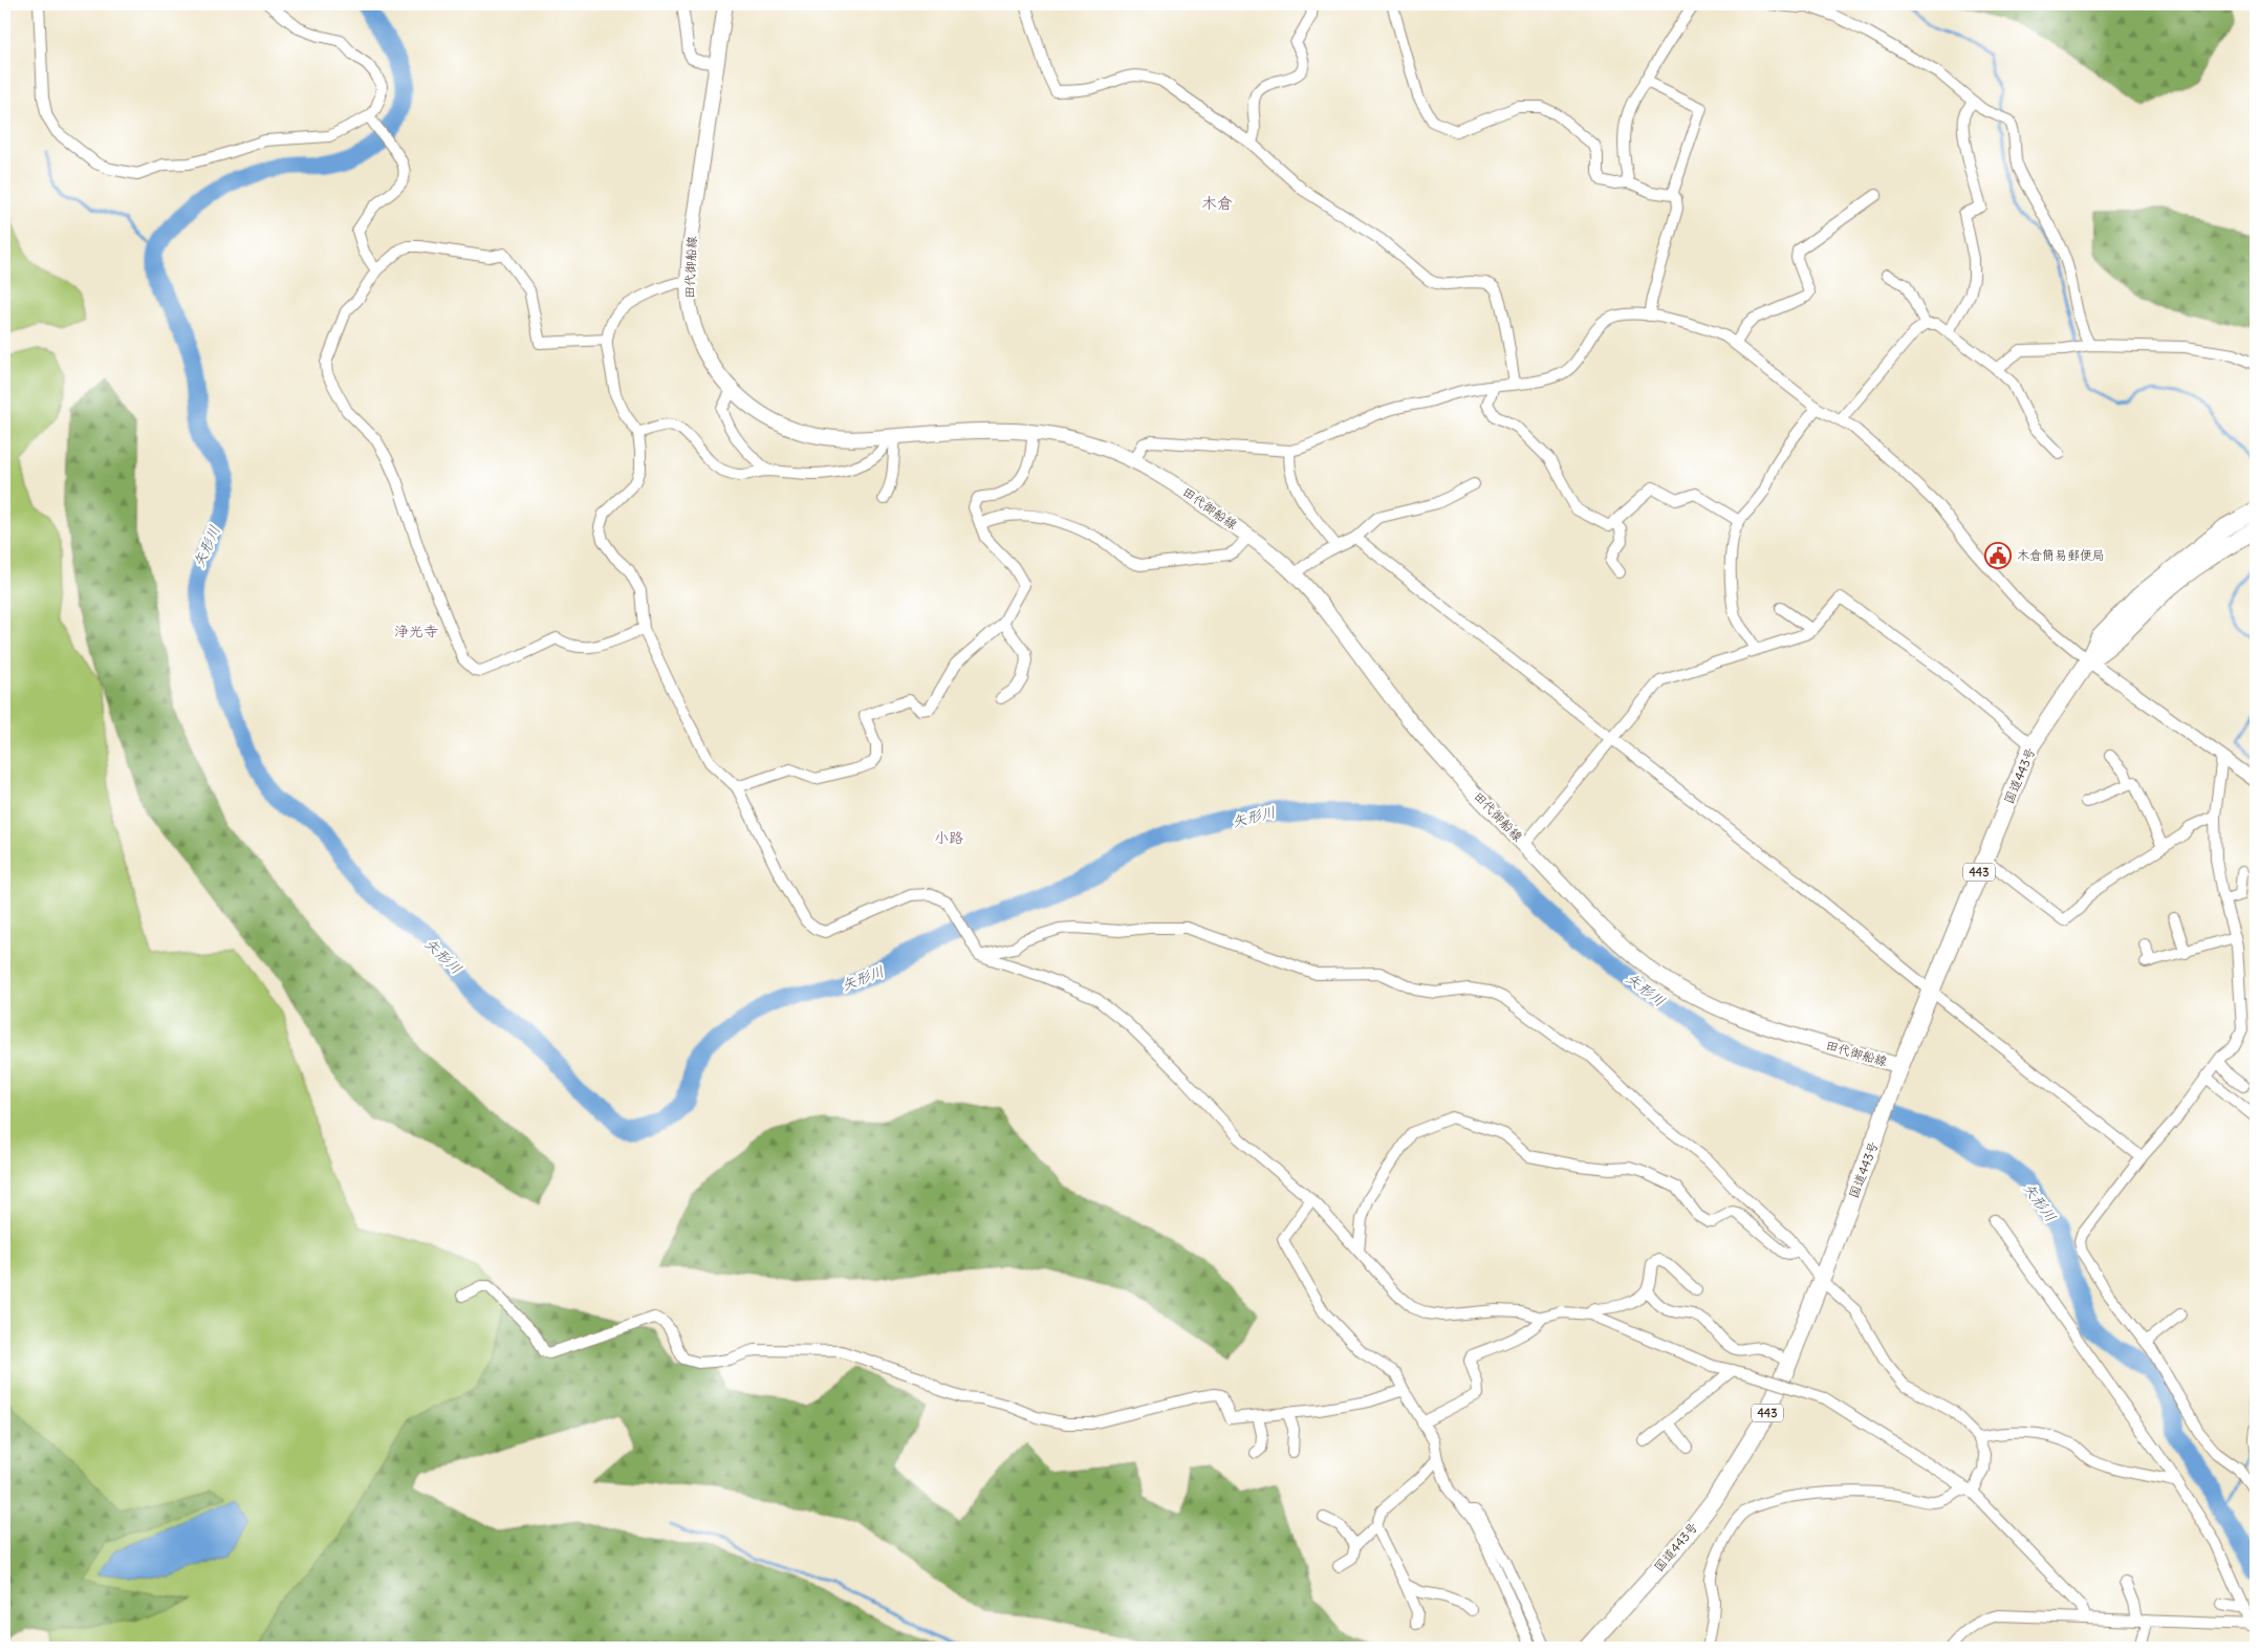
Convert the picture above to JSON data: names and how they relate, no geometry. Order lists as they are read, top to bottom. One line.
{"streets":{"highway":["国道443号","443"],"main road":["田代御船線"]},"crossings":[["田代御船線","国道443号"]],"districts":["木倉","浄光寺","小路"],"water":["矢形川"],"places":{"public building":["木倉簡易郵便局"]}}
